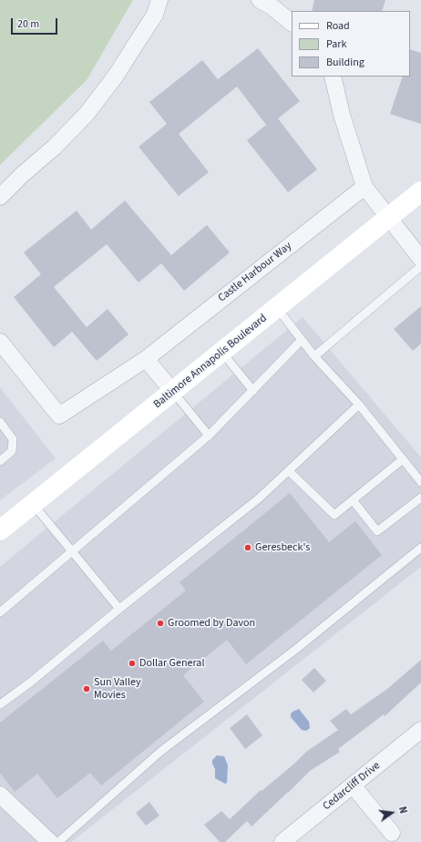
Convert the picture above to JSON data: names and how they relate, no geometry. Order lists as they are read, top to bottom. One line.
{"streets":{"main road":["Baltimore Annapolis Boulevard"],"street":["Castle Harbour Way","Cedarcliff Drive"]},"places":["Geresbeck's","Groomed by Davon","Dollar General","Sun Valley Movies"],"legend":["Road","Park","Building"],"scale_bar":"20 m","north":"right"}
